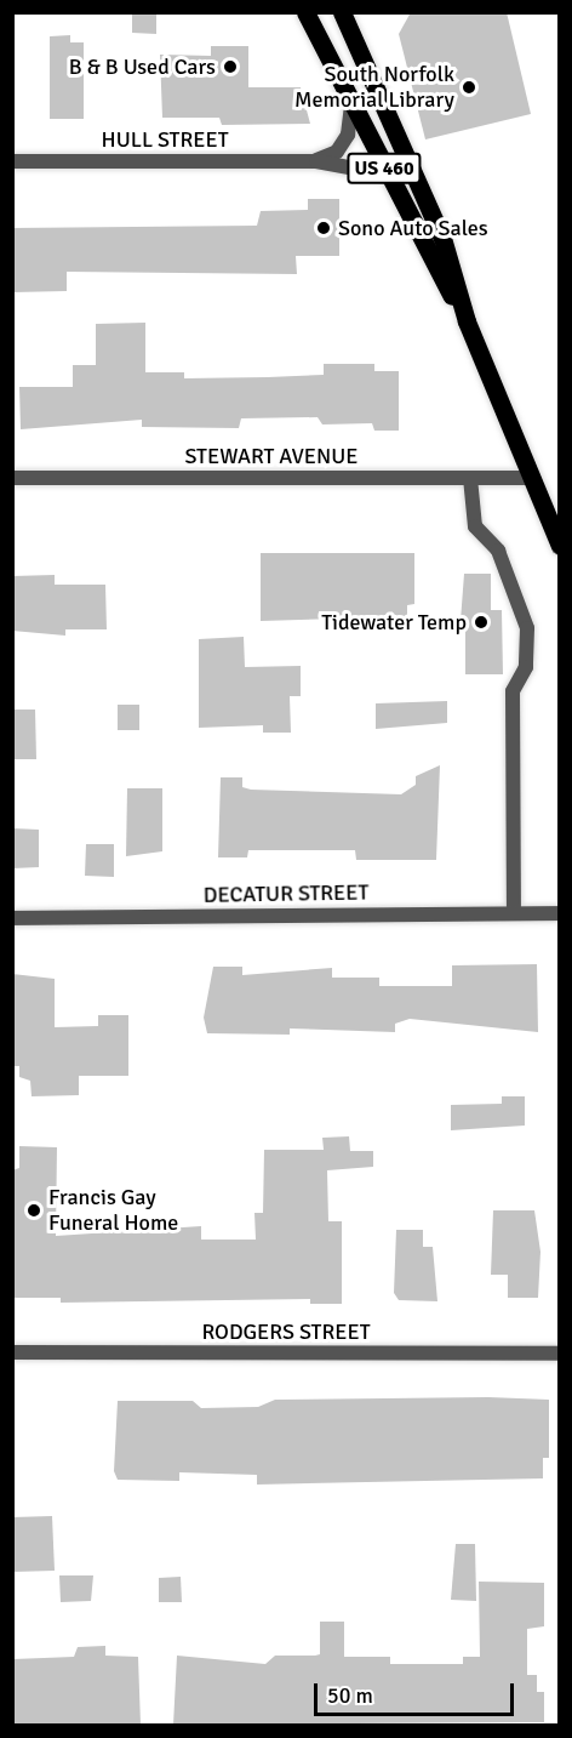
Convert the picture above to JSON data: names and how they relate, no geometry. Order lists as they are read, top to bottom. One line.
{"streets":{"main road":["US 460"],"street":["HULL STREET","STEWART AVENUE","DECATUR STREET","RODGERS STREET"]},"crossings":[["HULL STREET","US 460"],["US 460","STEWART AVENUE"]],"places":["B & B Used Cars","South Norfolk Memorial Library","Sono Auto Sales","Tidewater Temp","Francis Gay Funeral Home"],"scale_bar":"50 m"}
